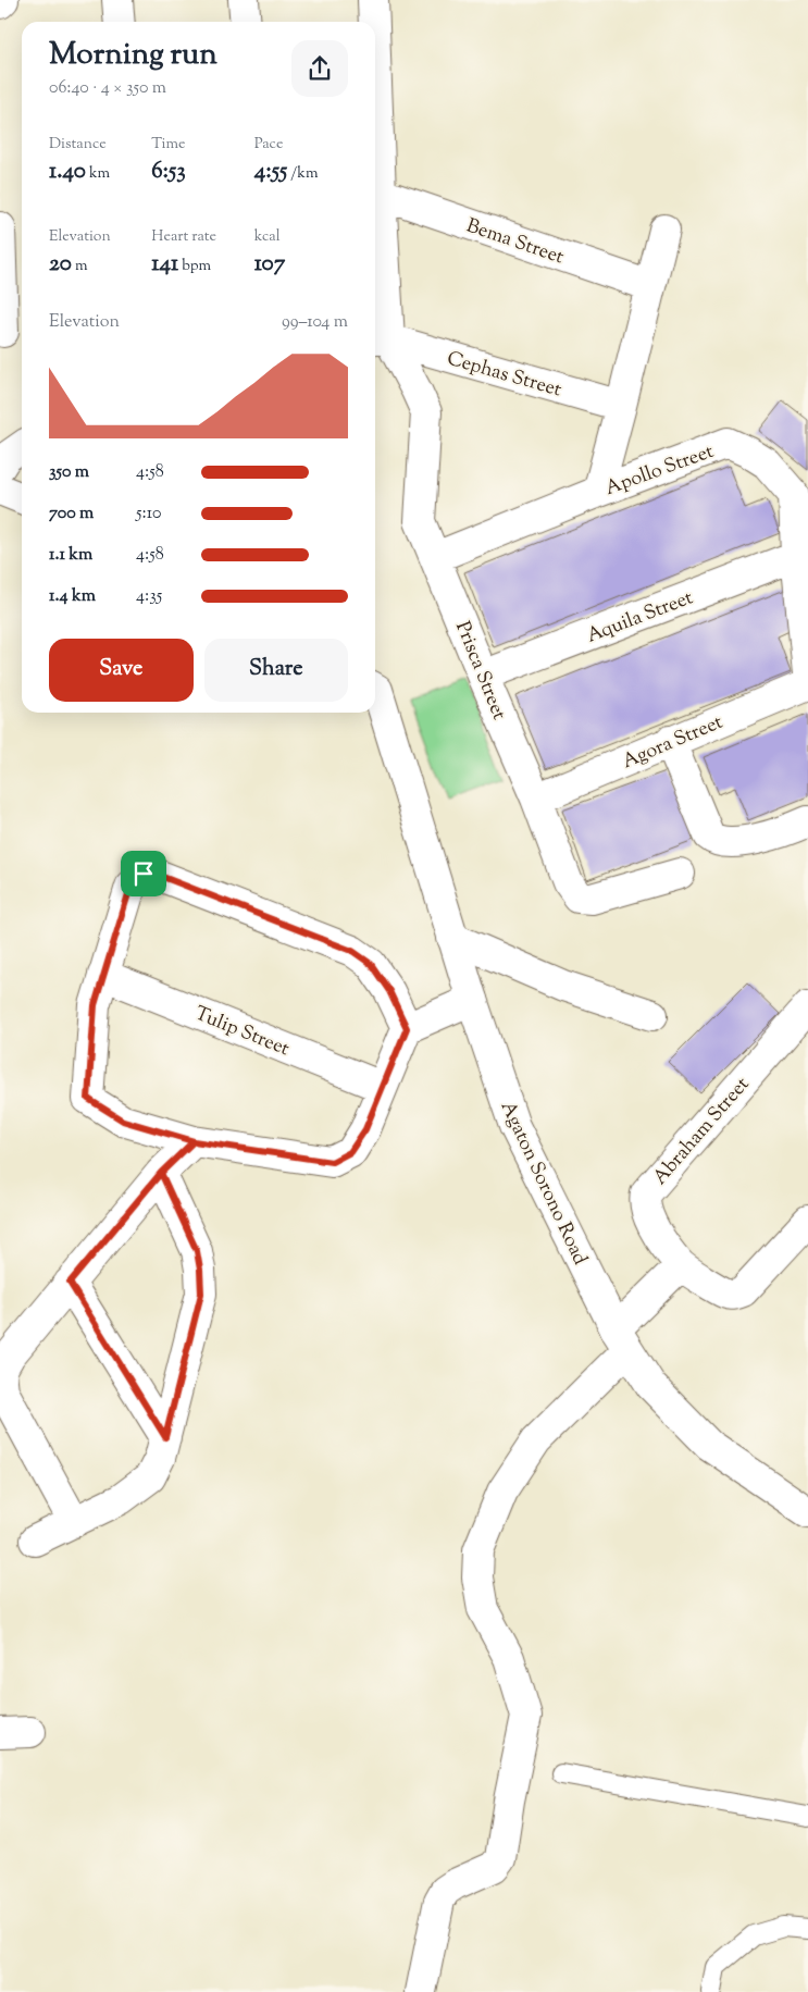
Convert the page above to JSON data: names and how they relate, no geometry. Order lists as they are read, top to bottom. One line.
{"streets":{"street":["Bema Street","Cephas Street","Apollo Street","Aquila Street","Prisca Street","Agora Street","Tulip Street","Abraham Street","Agaton Sorono Road"]},"crossings":[["Cephas Street","Prisca Street"],["Apollo Street","Aquila Street"],["Apollo Street","Prisca Street"],["Aquila Street","Prisca Street"],["Prisca Street","Agora Street"]],"page":{"heading":["Morning run","06:40 · 4 × 350 m"],"stats":[["Distance","1.40 km"],["Time","6:53"],["Pace","4:55 /km"],["Elevation","20 m"],["Heart rate","141 bpm"],["kcal","107"]],"chart":["Elevation","99–104 m"],"list":[{"name":"350 m","note":"4:58"},{"name":"700 m","note":"5:10"},{"name":"1.1 km","note":"4:58"},{"name":"1.4 km","note":"4:35"}],"buttons":["Save","Share"]}}
